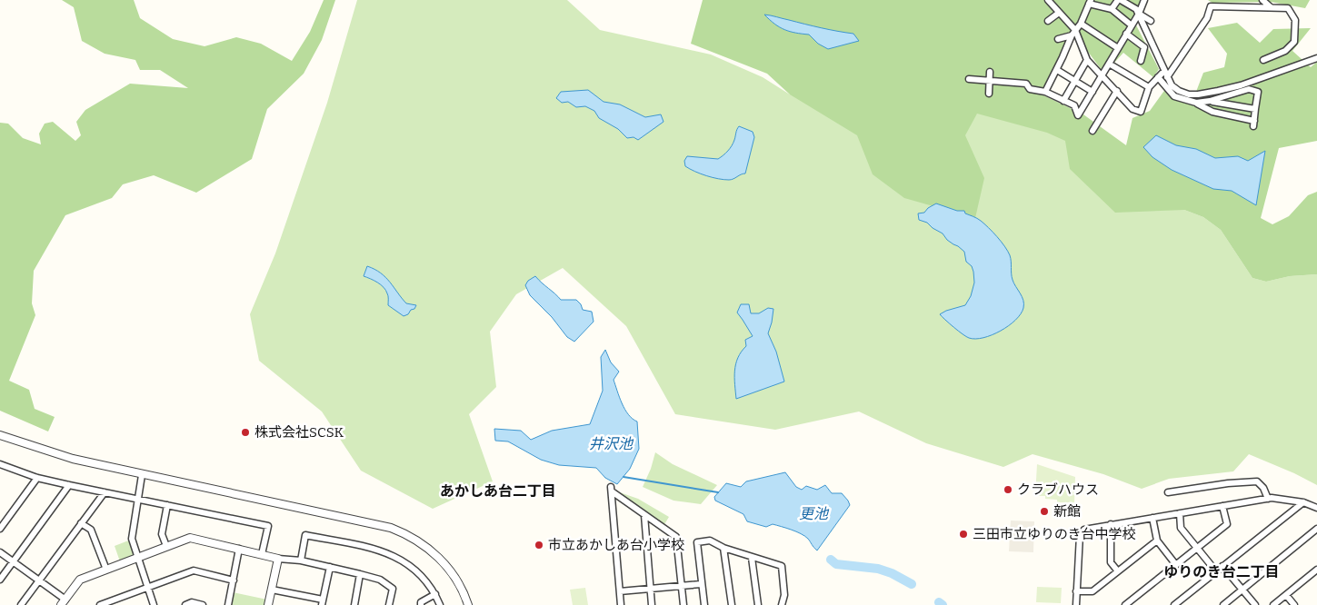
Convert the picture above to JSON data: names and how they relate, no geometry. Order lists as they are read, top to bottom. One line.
{"districts":["あかしあ台二丁目","ゆりのき台二丁目"],"water":["井沢池","更池"],"places":["株式会社SCSK","クラブハウス","新館","三田市立ゆりのき台中学校","市立あかしあ台小学校"]}
